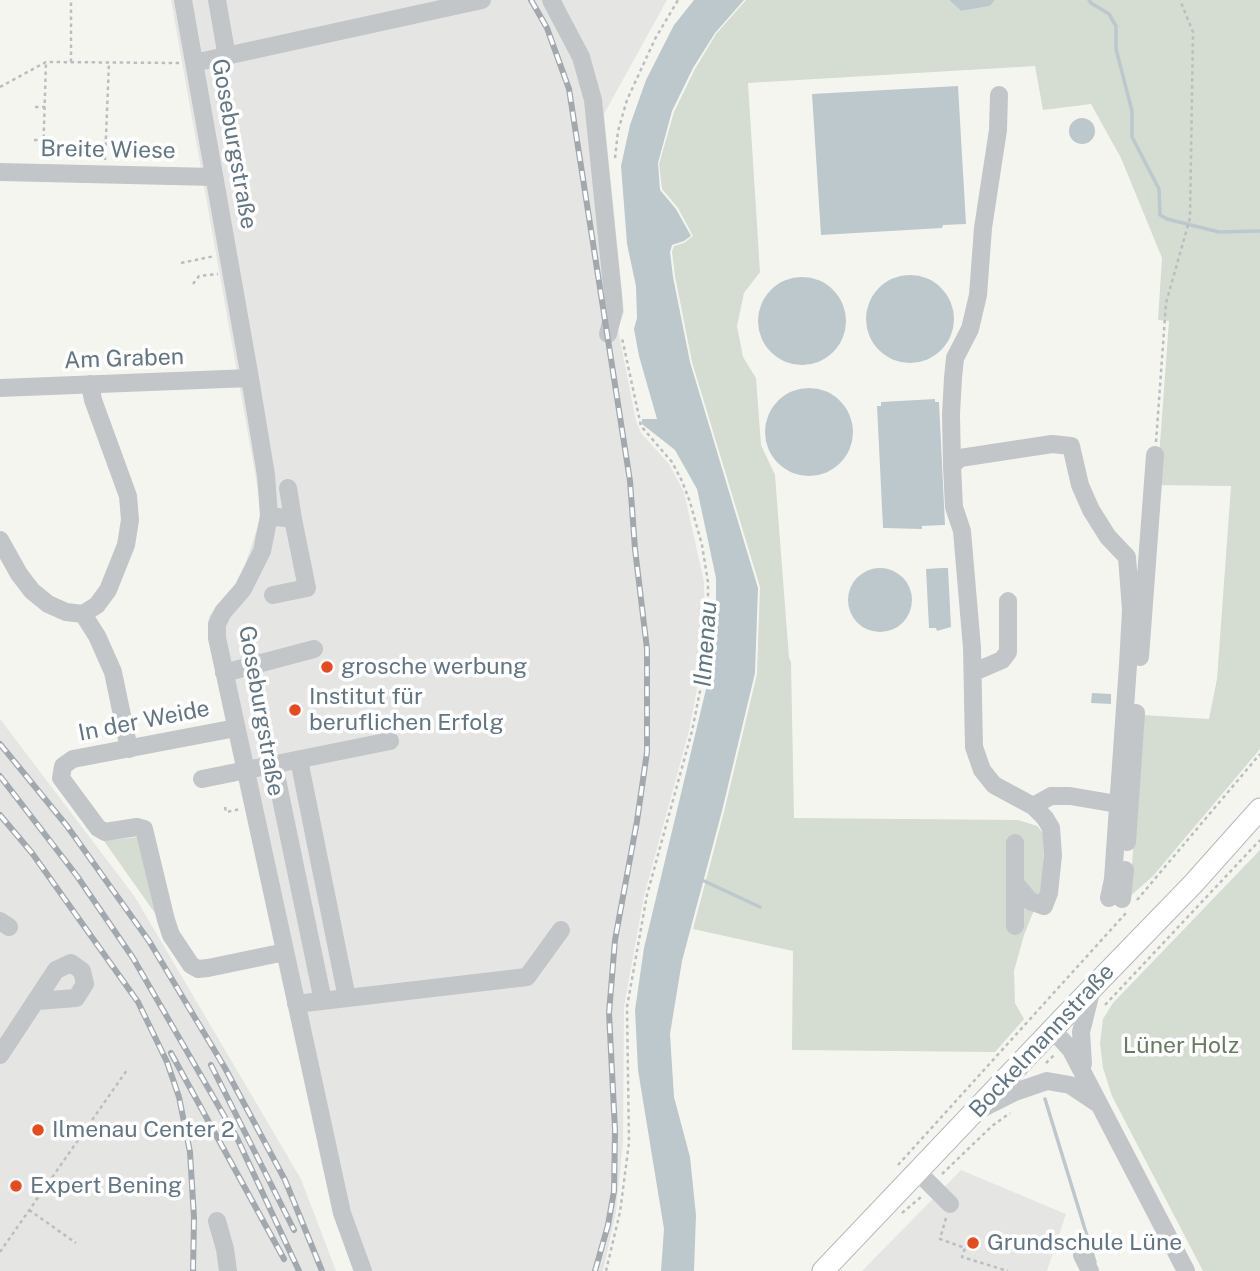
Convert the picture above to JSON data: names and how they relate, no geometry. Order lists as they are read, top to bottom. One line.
{"streets":{"main road":["Bockelmannstraße"],"street":["Goseburgstraße","Breite Wiese","Am Graben","In der Weide"]},"crossings":[["Goseburgstraße","Breite Wiese"],["Goseburgstraße","Am Graben"],["Goseburgstraße","In der Weide"]],"water":["Ilmenau"],"parks":["Lüner Holz"],"places":["grosche werbung","Institut für beruflichen Erfolg","Ilmenau Center 2","Expert Bening","Grundschule Lüne"]}
